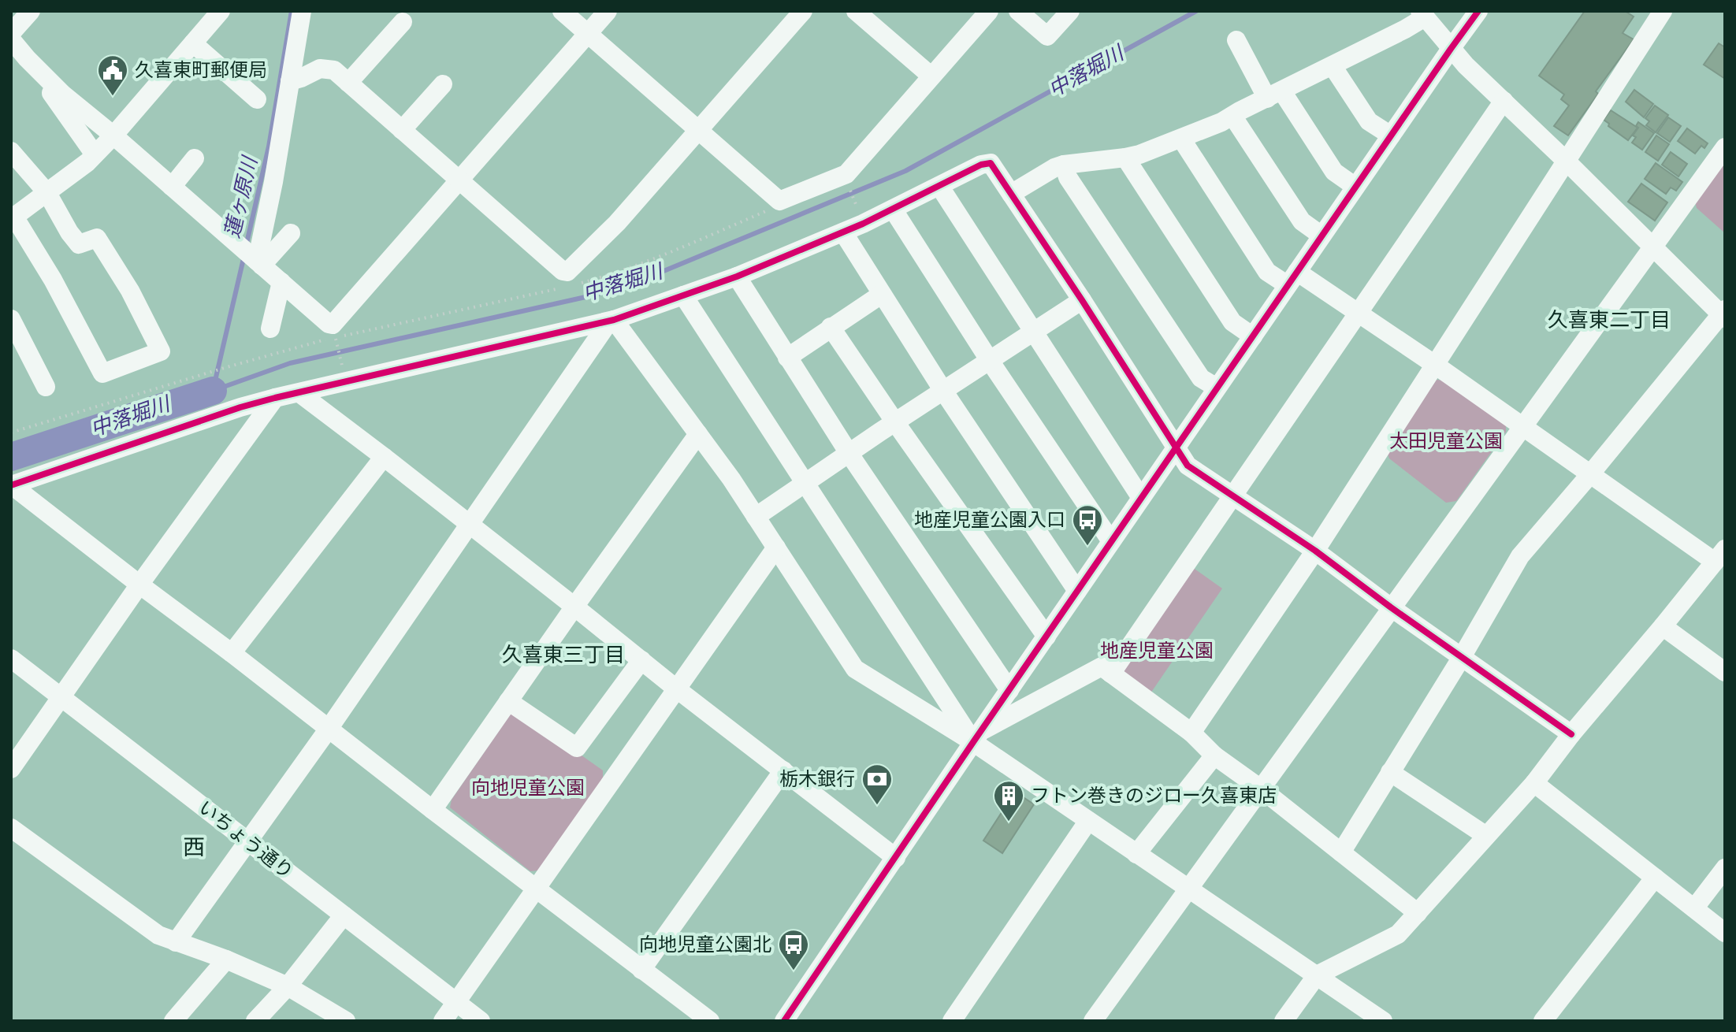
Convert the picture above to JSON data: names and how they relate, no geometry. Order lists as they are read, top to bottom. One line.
{"streets":{"street":["いちょう通り"]},"districts":["久喜東二丁目","久喜東三丁目","西"],"water":["中落堀川","蓮ヶ原川"],"parks":["太田児童公園","地産児童公園","向地児童公園"],"places":{"public building":["久喜東町郵便局"],"bus stop":["地産児童公園入口","向地児童公園北"],"bank":["栃木銀行"],"building":["フトン巻きのジロー久喜東店"]}}
